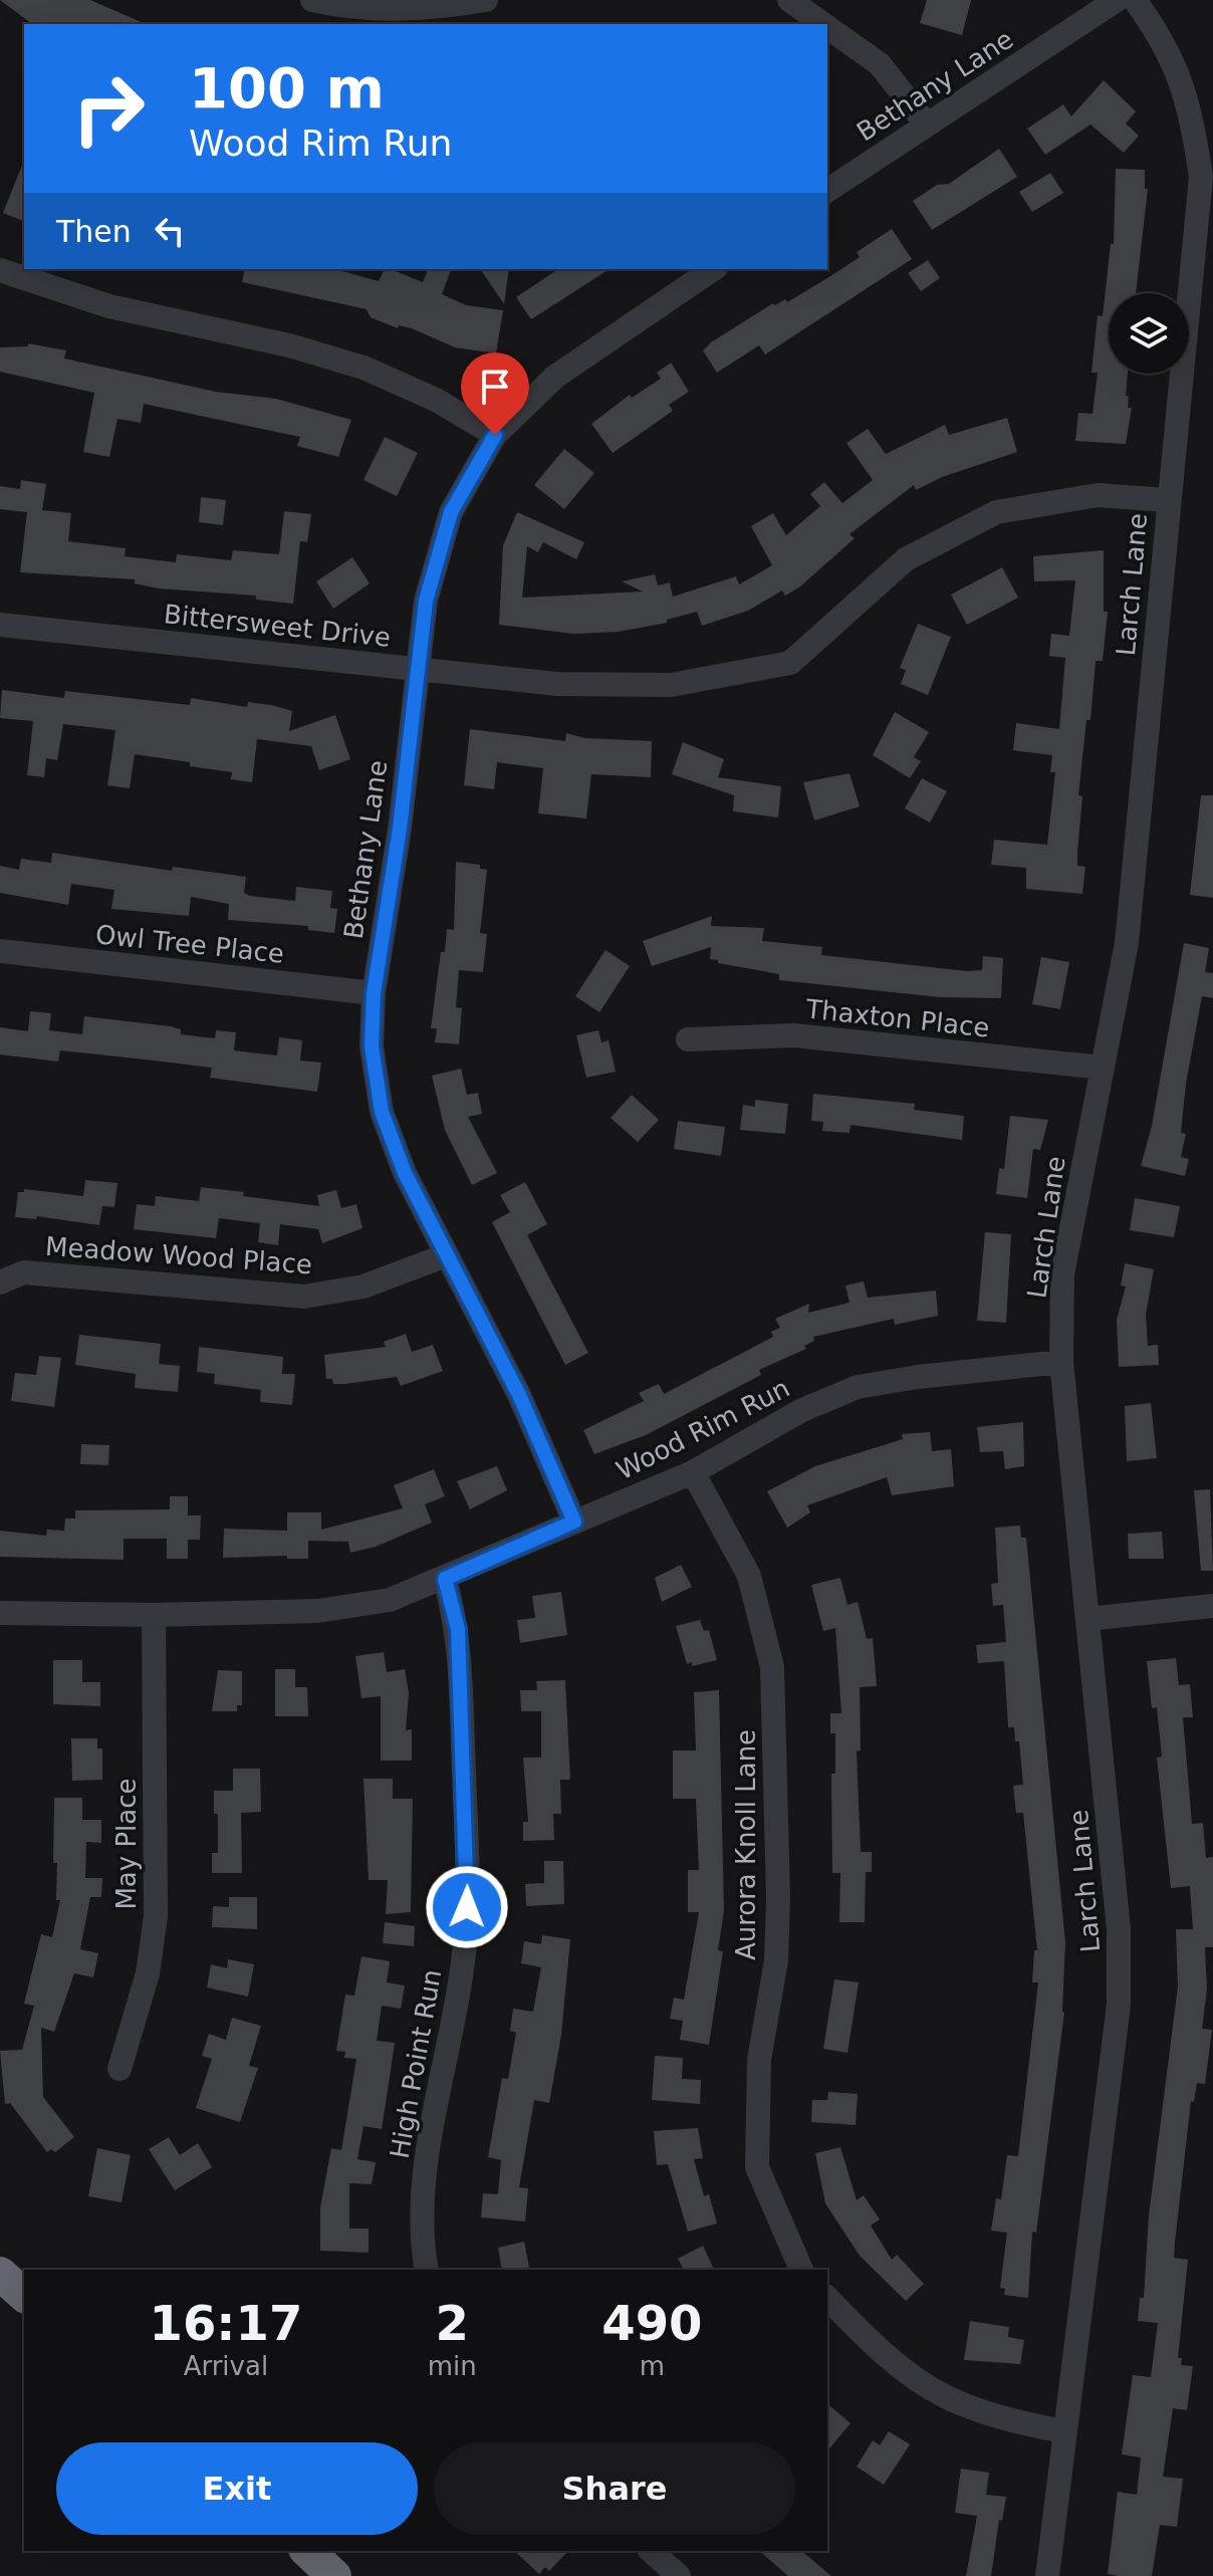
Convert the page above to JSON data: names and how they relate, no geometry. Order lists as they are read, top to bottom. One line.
{"streets":{"street":["Bethany Lane","Larch Lane","Bittersweet Drive","Owl Tree Place","Thaxton Place","Meadow Wood Place","Wood Rim Run","May Place","Aurora Knoll Lane","High Point Run"]},"crossings":[["Bethany Lane","Bittersweet Drive"],["Bethany Lane","Owl Tree Place"],["Bethany Lane","Meadow Wood Place"],["Bethany Lane","Wood Rim Run"],["Larch Lane","Bittersweet Drive"],["Larch Lane","Thaxton Place"],["Larch Lane","Wood Rim Run"],["Wood Rim Run","May Place"],["Wood Rim Run","Aurora Knoll Lane"],["Wood Rim Run","High Point Run"]],"page":{"turn":["100 m","Wood Rim Run"],"then":"Then","eta":["16:17","Arrival","2","min","490","m"],"buttons":["Exit","Share"]}}
